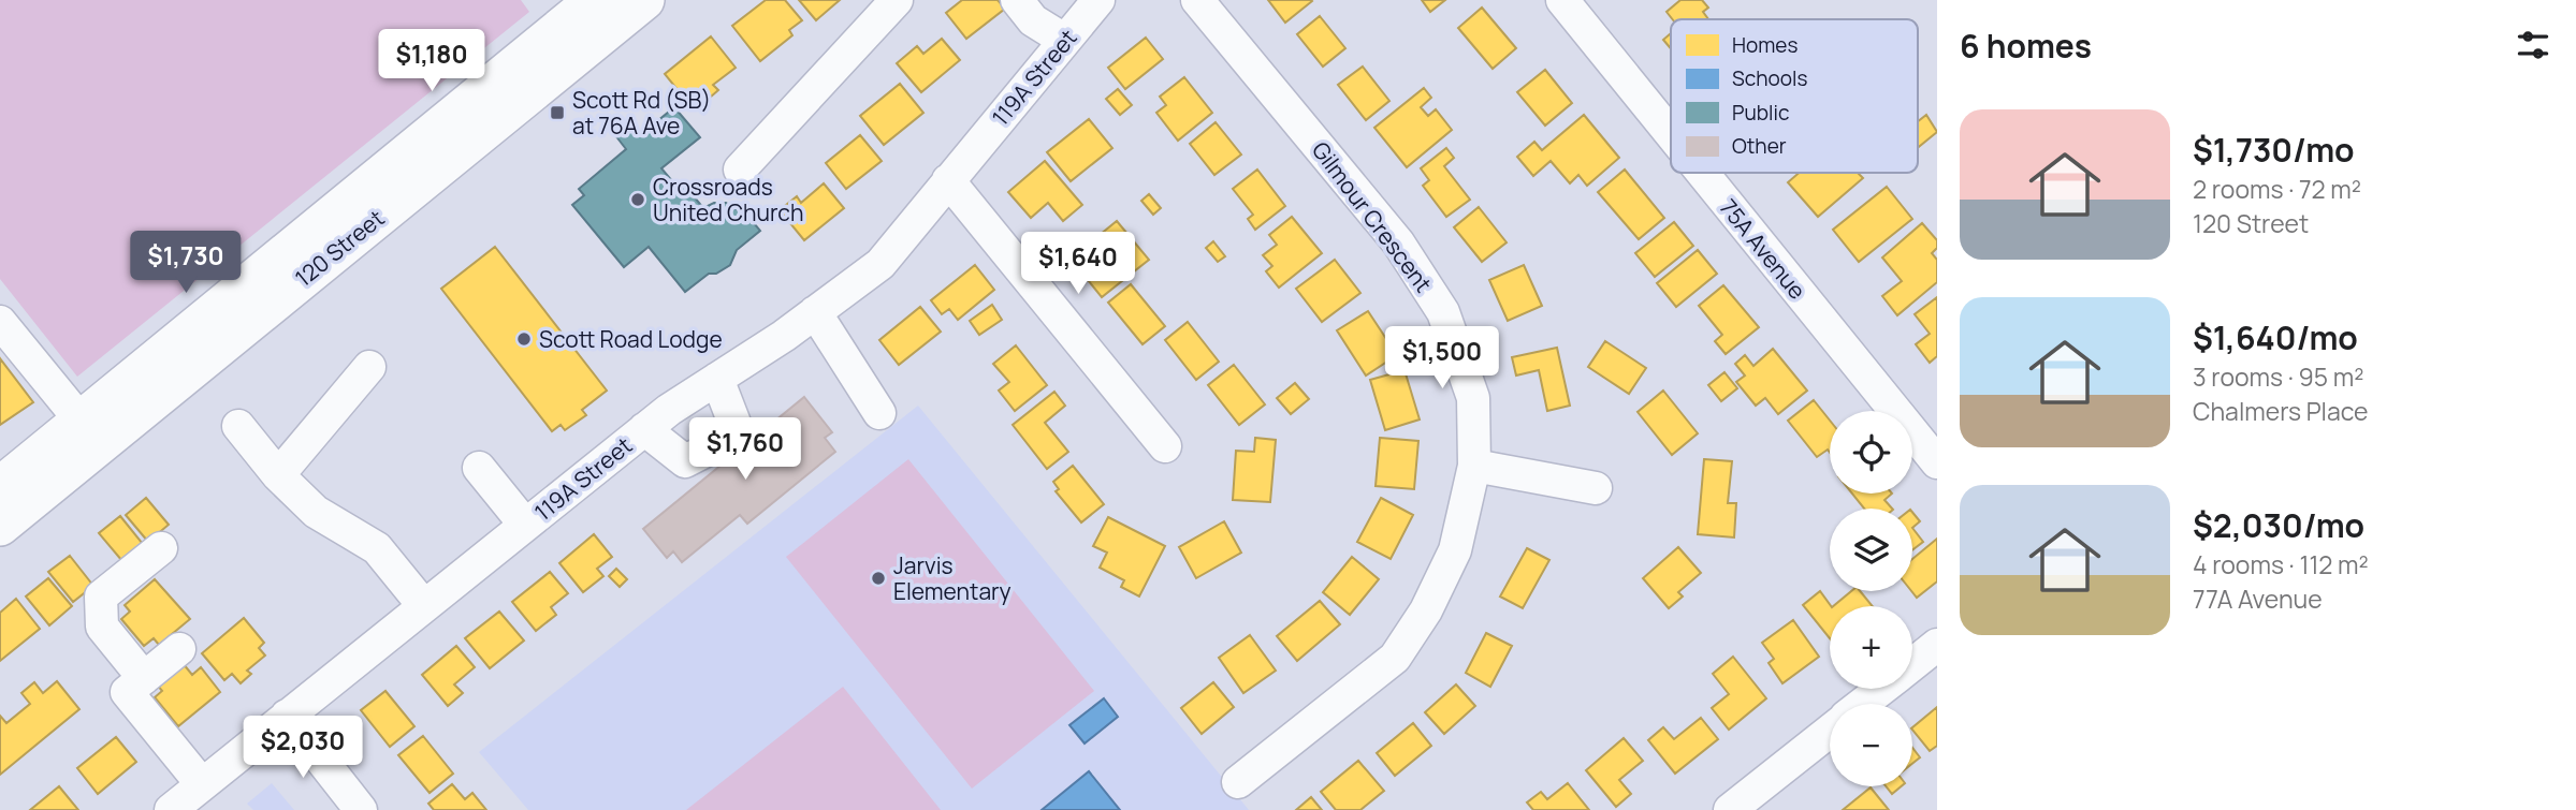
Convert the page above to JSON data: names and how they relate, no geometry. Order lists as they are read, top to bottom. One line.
{"streets":{"main road":["120 Street"],"street":["119A Street","Gilmour Crescent","75A Avenue"]},"places":{"transit":["Scott Rd (SB) at 76A Ave"],"other":["Crossroads United Church","Scott Road Lodge","Jarvis Elementary"]},"legend":["Homes","Schools","Public","Other"],"page":{"heading":"6 homes","price":["$1,180","$1,730","$1,640","$1,500","$1,760","$2,030"],"list":[{"name":"$1,730/mo","note":"2 rooms · 72 m² · 120 Street"},{"name":"$1,640/mo","note":"3 rooms · 95 m² · Chalmers Place"},{"name":"$2,030/mo","note":"4 rooms · 112 m² · 77A Avenue"}],"map_buttons":["+","−"]}}
